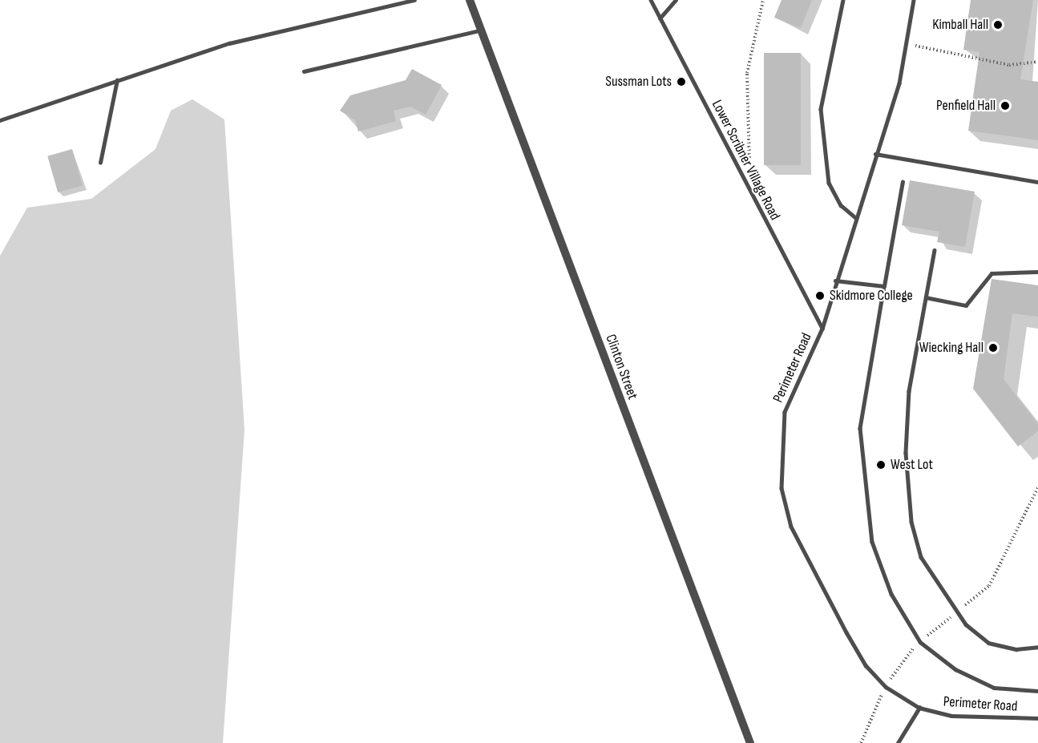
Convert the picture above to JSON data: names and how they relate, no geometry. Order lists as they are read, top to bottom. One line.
{"streets":{"street":["Clinton Street"],"lane":["Lower Scribner Village Road","Perimeter Road"]},"crossings":[["Lower Scribner Village Road","Perimeter Road"]],"places":["Kimball Hall","Sussman Lots","Penfield Hall","Skidmore College","Wiecking Hall","West Lot"]}
